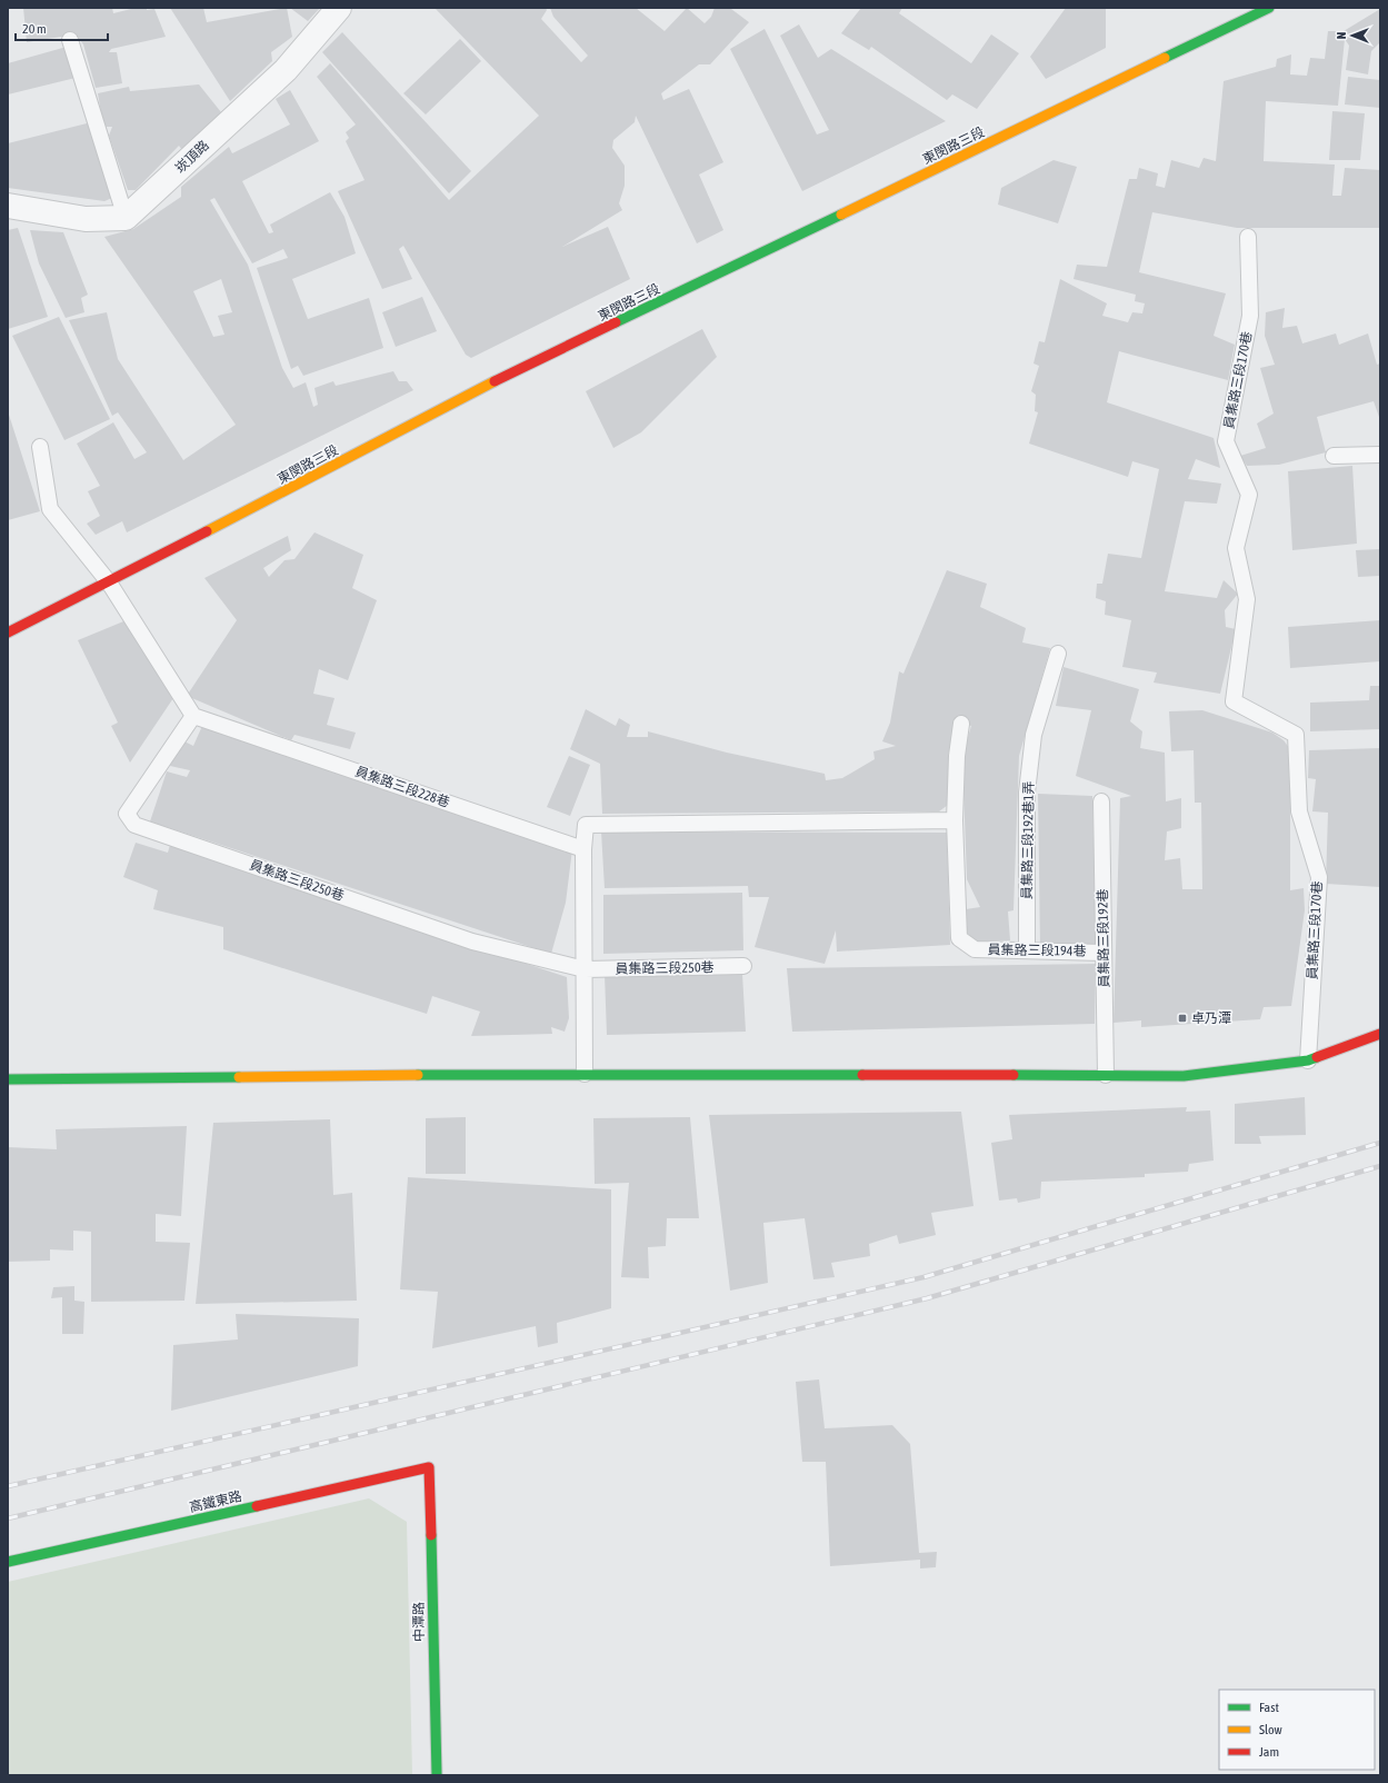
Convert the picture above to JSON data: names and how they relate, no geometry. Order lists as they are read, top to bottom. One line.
{"streets":{"street":["東閔路三段","崁頂路","高鐵東路","中潭路"],"lane":["員集路三段170巷","員集路三段228巷","員集路三段192巷1弄","員集路三段250巷","員集路三段192巷","員集路三段194巷"]},"crossings":[["員集路三段228巷","員集路三段250巷"],["員集路三段192巷1弄","員集路三段194巷"],["員集路三段192巷","員集路三段194巷"],["高鐵東路","中潭路"]],"places":{"transit":["卓乃潭"]},"legend":["Fast","Slow","Jam"],"scale_bar":"20 m","north":"left"}
